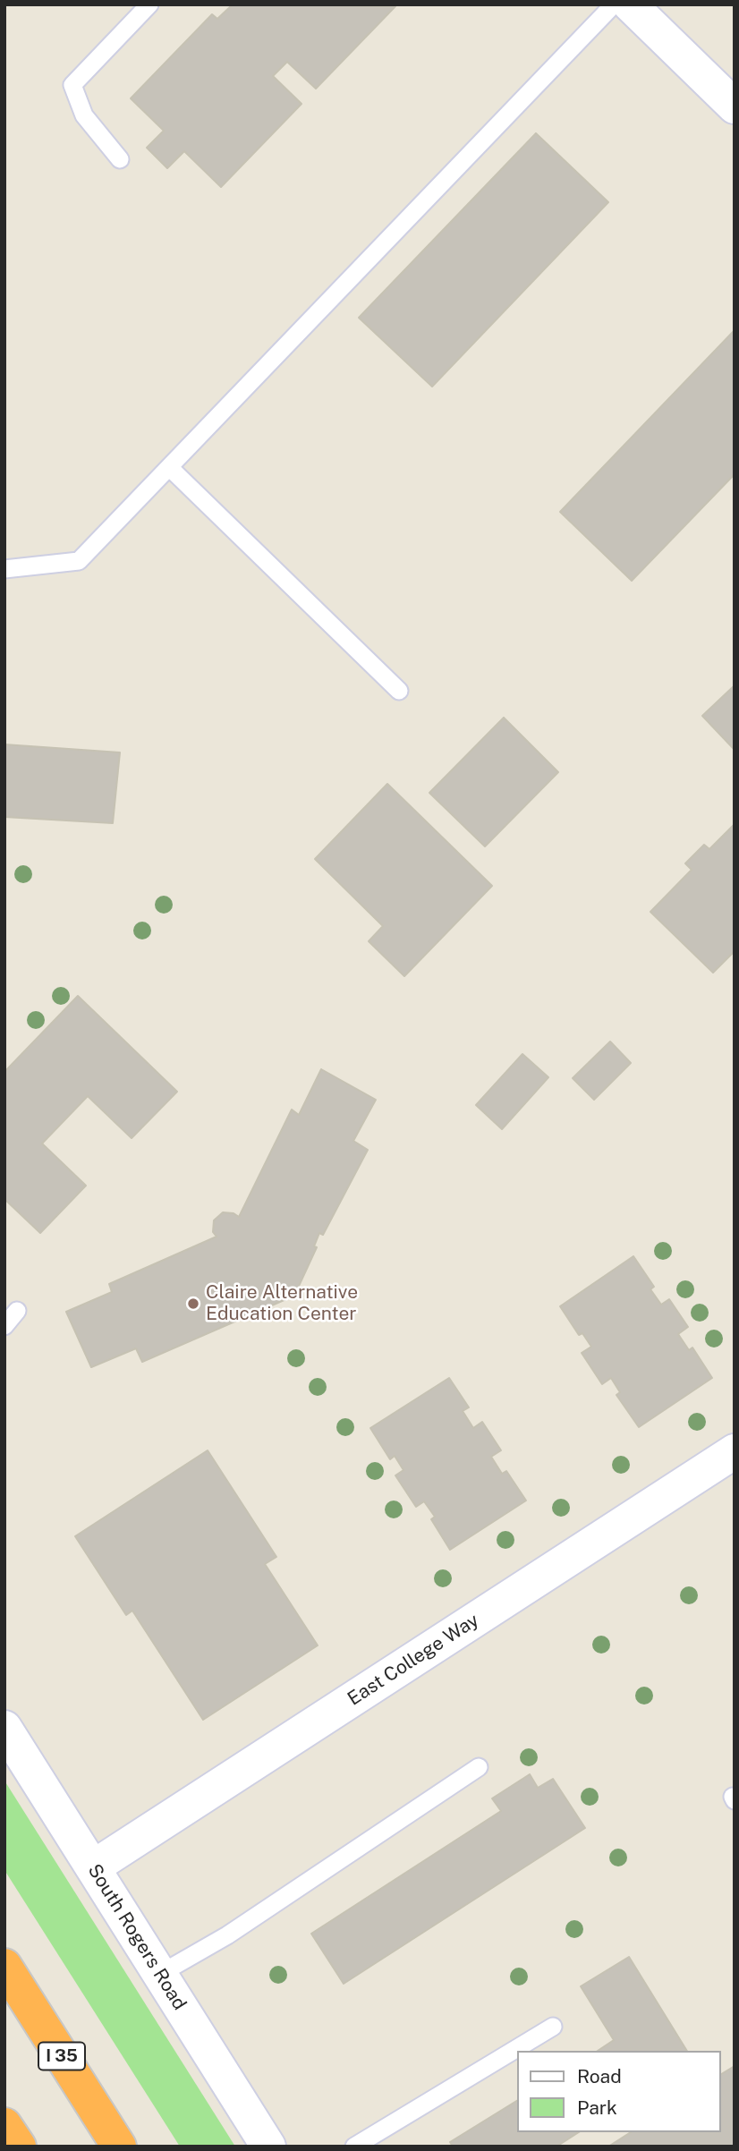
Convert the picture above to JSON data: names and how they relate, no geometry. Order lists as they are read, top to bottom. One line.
{"streets":{"highway":["I 35"],"street":["East College Way","South Rogers Road"]},"crossings":[["East College Way","South Rogers Road"]],"places":["Claire Alternative Education Center"],"legend":["Road","Park"]}
